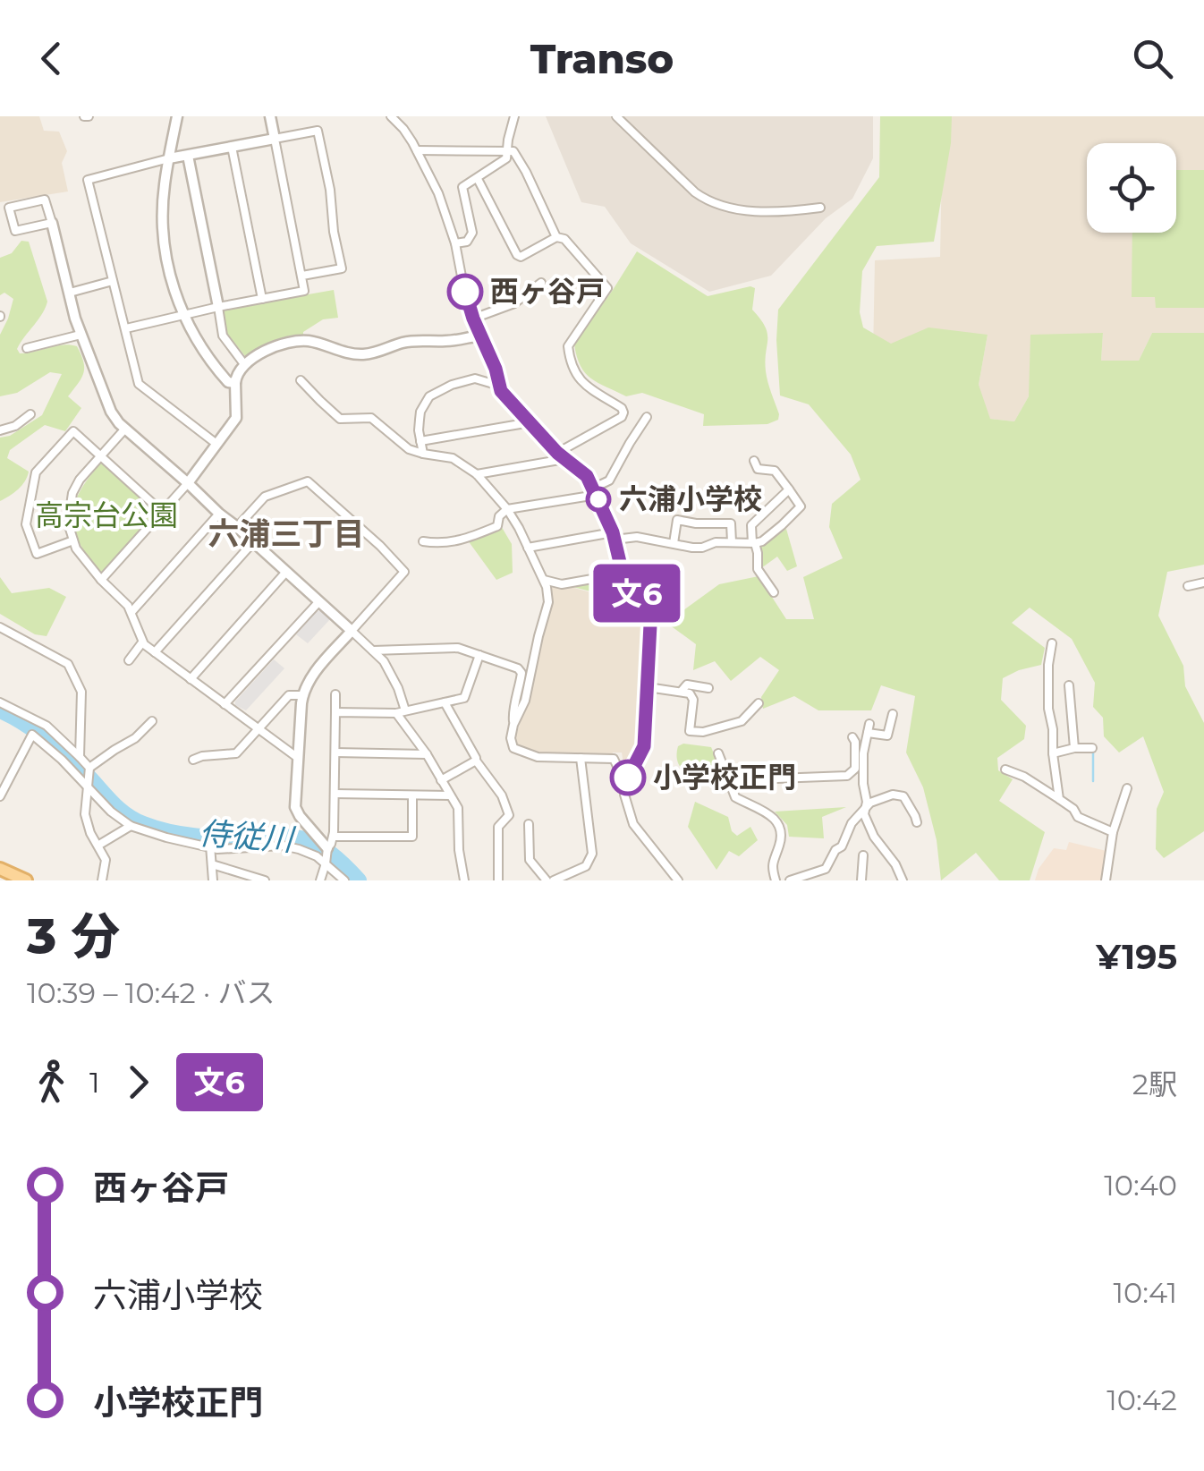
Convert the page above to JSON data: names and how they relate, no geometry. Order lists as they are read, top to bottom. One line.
{"districts":["六浦三丁目"],"water":["侍従川"],"parks":["高宗台公園"],"places":["西ヶ谷戸","六浦小学校","小学校正門"],"lines":["bus line 文6"],"page":{"header":"Transo","on_map":"文6","heading":["3 分","10:39 – 10:42 · バス","¥195"],"legs":["1","文6","2駅"],"list":[{"name":"西ヶ谷戸","value":"10:40"},{"name":"六浦小学校","value":"10:41"},{"name":"小学校正門","value":"10:42"}]}}
